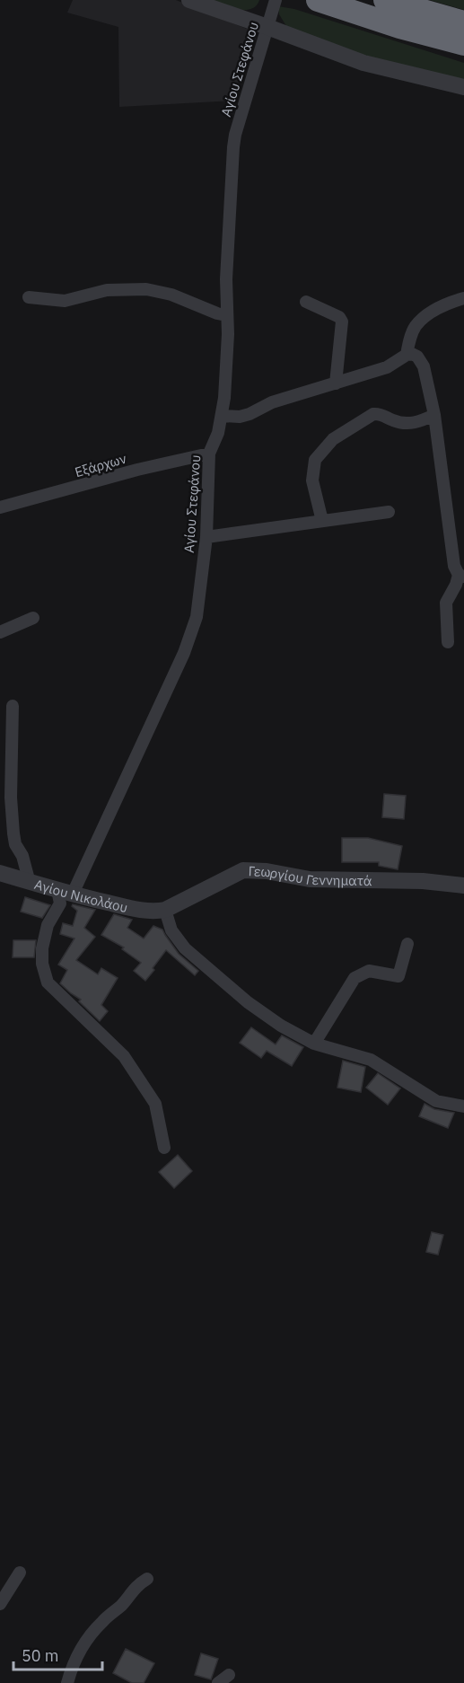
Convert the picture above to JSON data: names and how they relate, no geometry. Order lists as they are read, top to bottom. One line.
{"streets":{"street":["Αγίου Στεφάνου","Εξάρχων","Γεωργίου Γεννηματά","Αγίου Νικολάου"]},"crossings":[["Αγίου Στεφάνου","Εξάρχων"],["Αγίου Στεφάνου","Αγίου Νικολάου"],["Γεωργίου Γεννηματά","Αγίου Νικολάου"]],"scale_bar":"50 m"}
